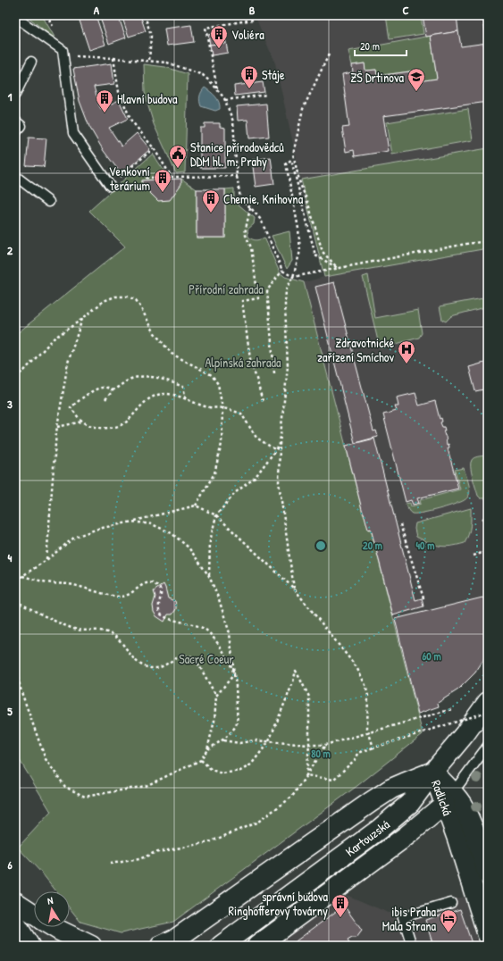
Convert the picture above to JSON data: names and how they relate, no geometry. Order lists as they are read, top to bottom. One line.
{"streets":{"main road":["Radlická","Kartouzská"]},"crossings":[["Radlická","Kartouzská"]],"parks":["Přírodní zahrada","Alpínská zahrada","Sacré Coeur"],"places":{"building":["Voliéra","Stáje","Hlavní budova","Venkovní terárium","Chemie, Knihovna","správní budova Ringhofferovy továrny"],"school or university":["ZŠ Drtinova"],"public building":["Stanice přírodovědců DDM hl. m. Prahy"],"hospital":["Zdravotnické zařízení Smíchov"],"hotel":["ibis Praha Mala Strana"]},"scale_bar":"20 m","north":"top","grid":{"columns":["A","B","C"],"rows":["1","2","3","4","5","6"]},"rings":["20 m","40 m","60 m","80 m"]}
